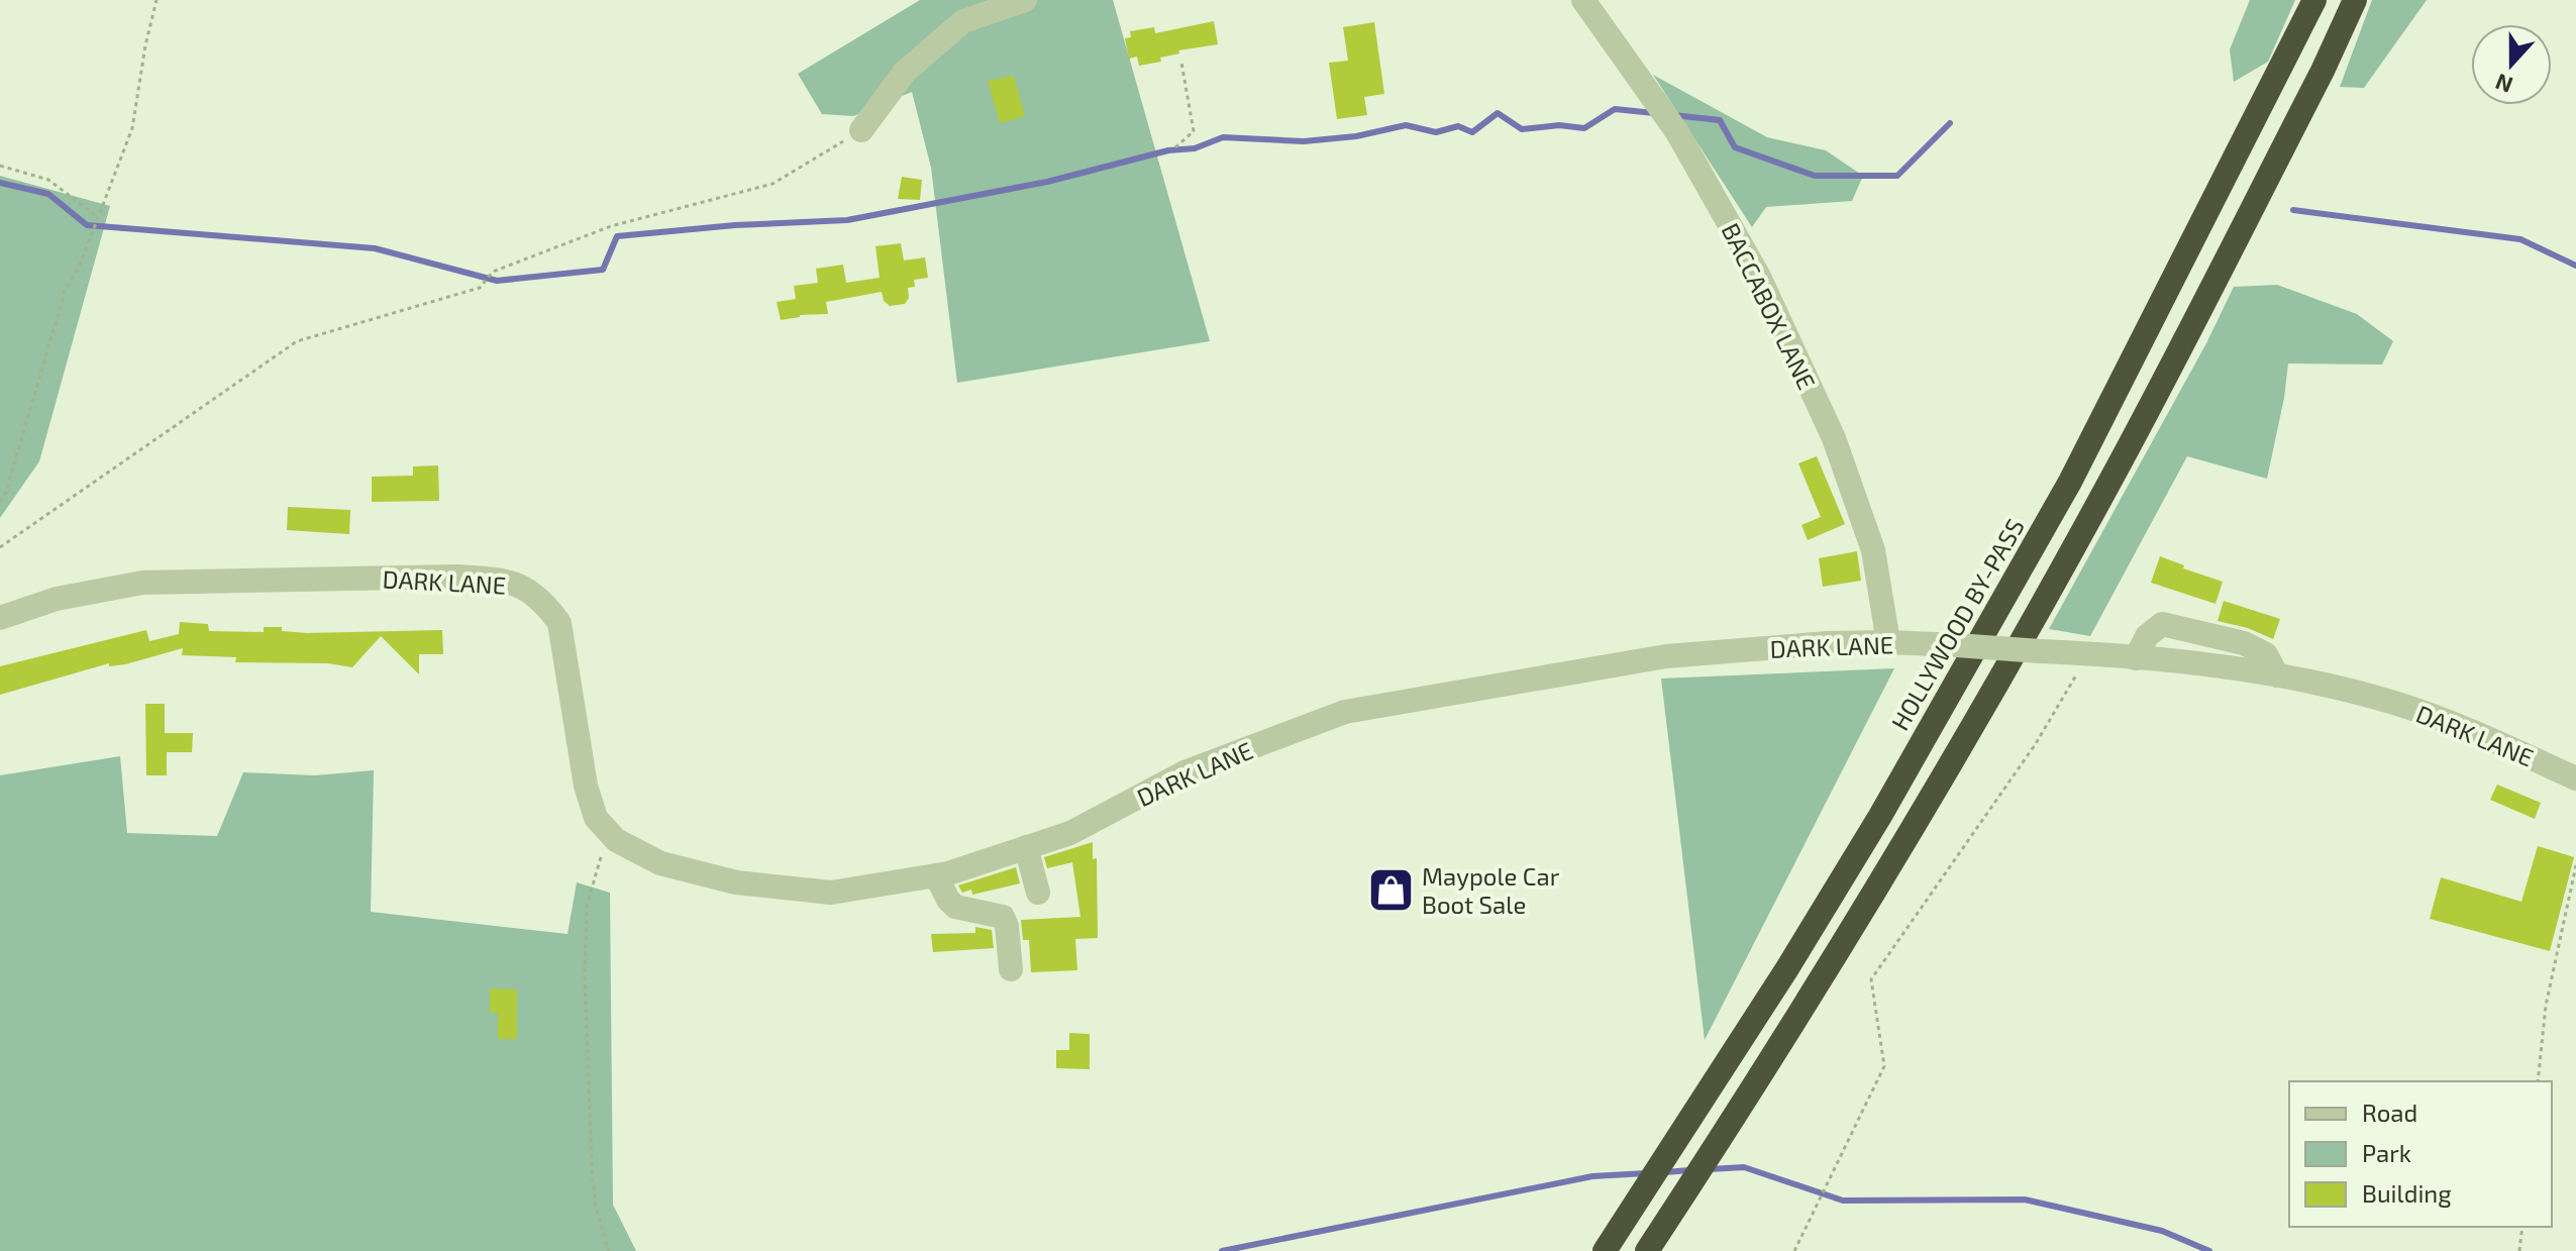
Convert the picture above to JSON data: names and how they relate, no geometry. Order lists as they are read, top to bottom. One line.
{"streets":{"highway":["HOLLYWOOD BY-PASS"],"street":["BACCABOX LANE","DARK LANE"]},"crossings":[["BACCABOX LANE","DARK LANE"]],"places":{"shop":["Maypole Car Boot Sale"]},"legend":["Road","Park","Building"],"north":"bottom"}
